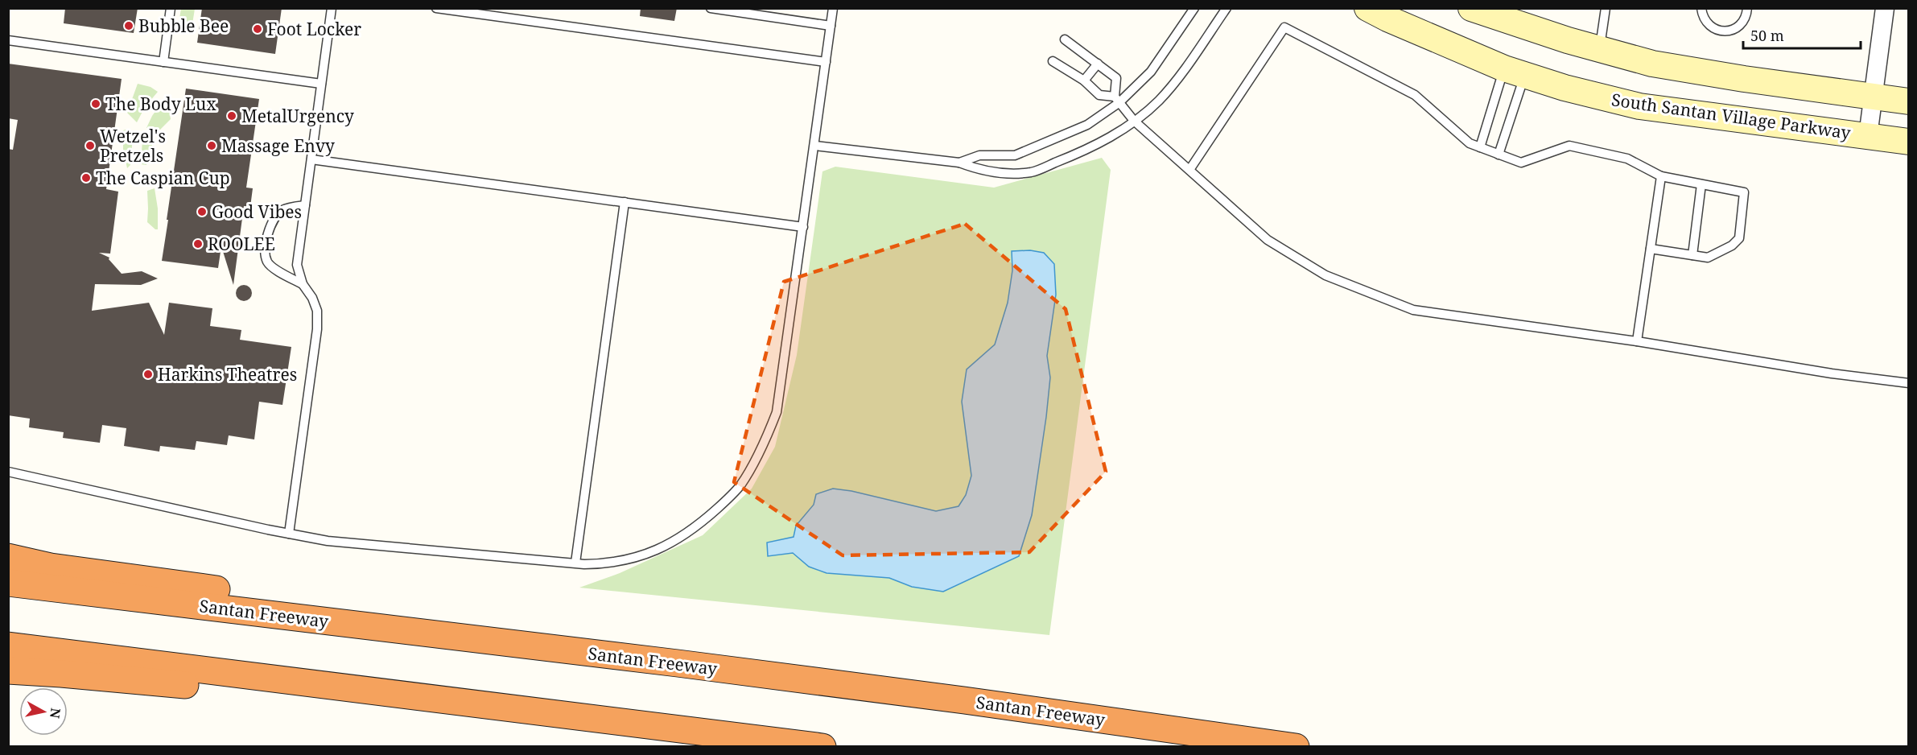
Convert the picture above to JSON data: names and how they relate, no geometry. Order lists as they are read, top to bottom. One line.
{"streets":{"highway":["Santan Freeway"],"main road":["South Santan Village Parkway"]},"places":["Bubble Bee","Foot Locker","The Body Lux","MetalUrgency","Wetzel's Pretzels","Massage Envy","The Caspian Cup","Good Vibes","ROOLEE","Harkins Theatres"],"scale_bar":"50 m","north":"right"}
